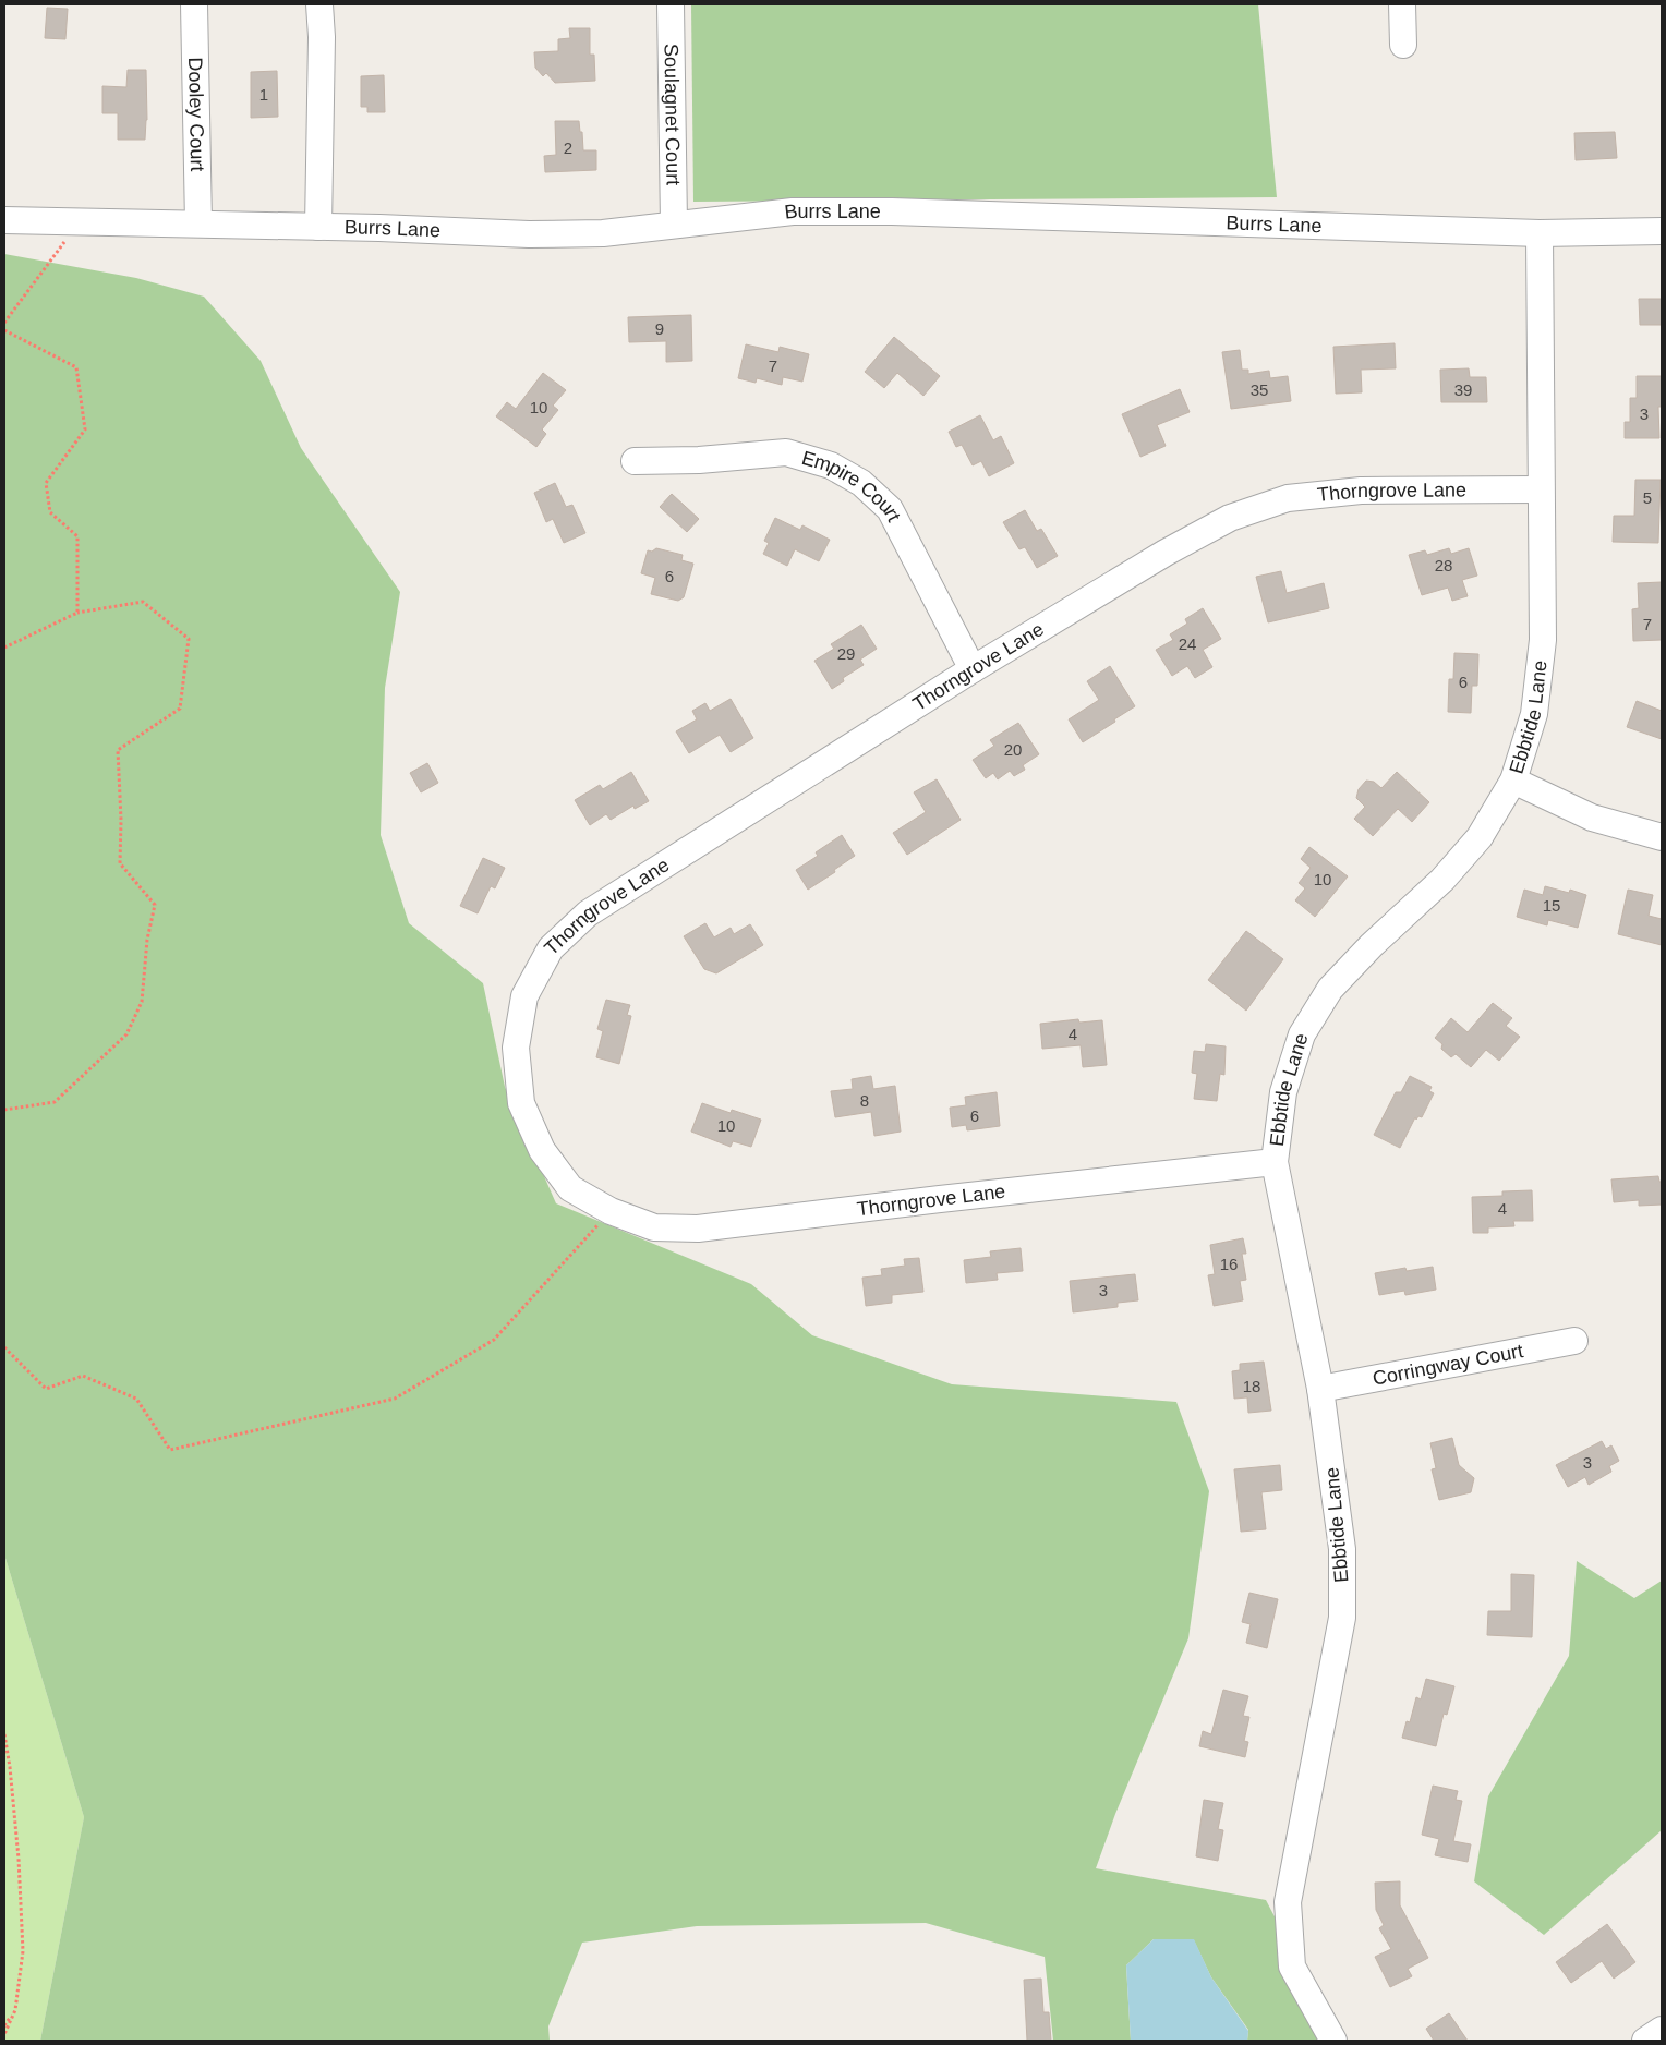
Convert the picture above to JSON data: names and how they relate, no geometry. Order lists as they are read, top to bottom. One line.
{"streets":{"street":["Dooley Court","Soulagnet Court","Burrs Lane","Empire Court","Thorngrove Lane","Ebbtide Lane","Corringway Court"]},"crossings":[["Dooley Court","Burrs Lane"],["Soulagnet Court","Burrs Lane"],["Burrs Lane","Ebbtide Lane"],["Empire Court","Thorngrove Lane"],["Thorngrove Lane","Ebbtide Lane"],["Ebbtide Lane","Corringway Court"]],"house_numbers":["1","2","9","7","35","39","10","3","5","28","6","7","24","29","6","20","10","15","4","8","6","10","4","16","3","18","3"]}
